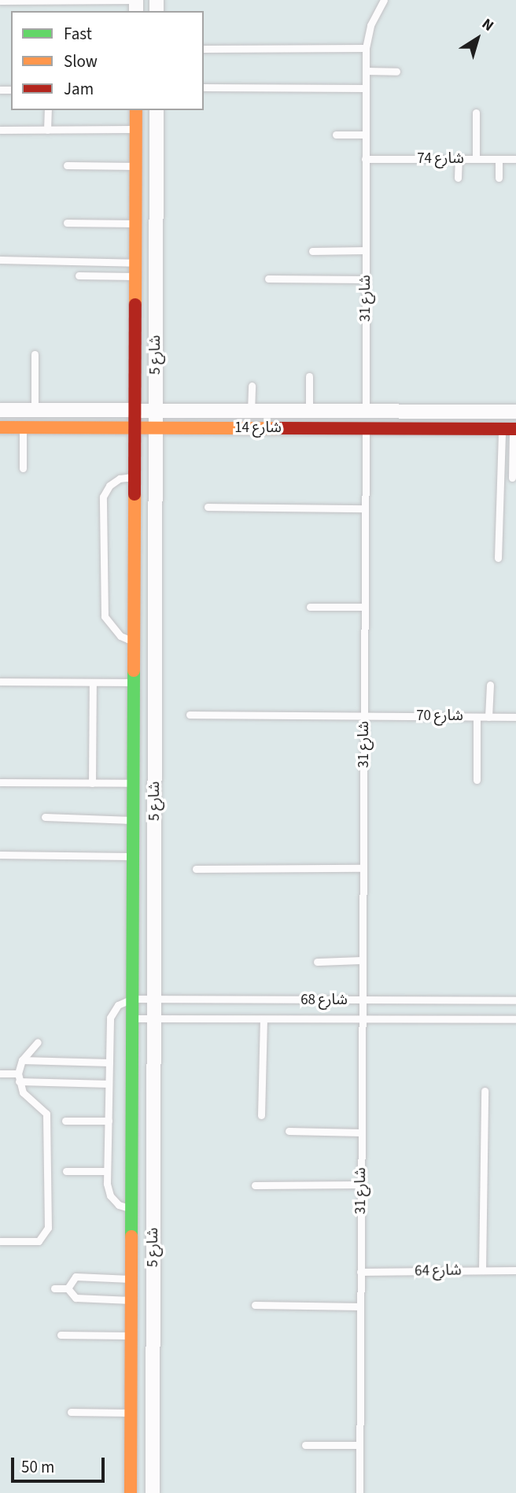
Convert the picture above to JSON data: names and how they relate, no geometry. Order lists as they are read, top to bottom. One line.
{"streets":{"street":["شارع 5","شارع 14"],"lane":["شارع 74","شارع 31","شارع 70","شارع 68","شارع 64"]},"crossings":[["شارع 74","شارع 31"],["شارع 31","شارع 14"],["شارع 31","شارع 70"],["شارع 31","شارع 68"],["شارع 31","شارع 64"],["شارع 5","شارع 14"],["شارع 5","شارع 68"]],"legend":["Fast","Slow","Jam"],"scale_bar":"50 m","north":"top right"}
